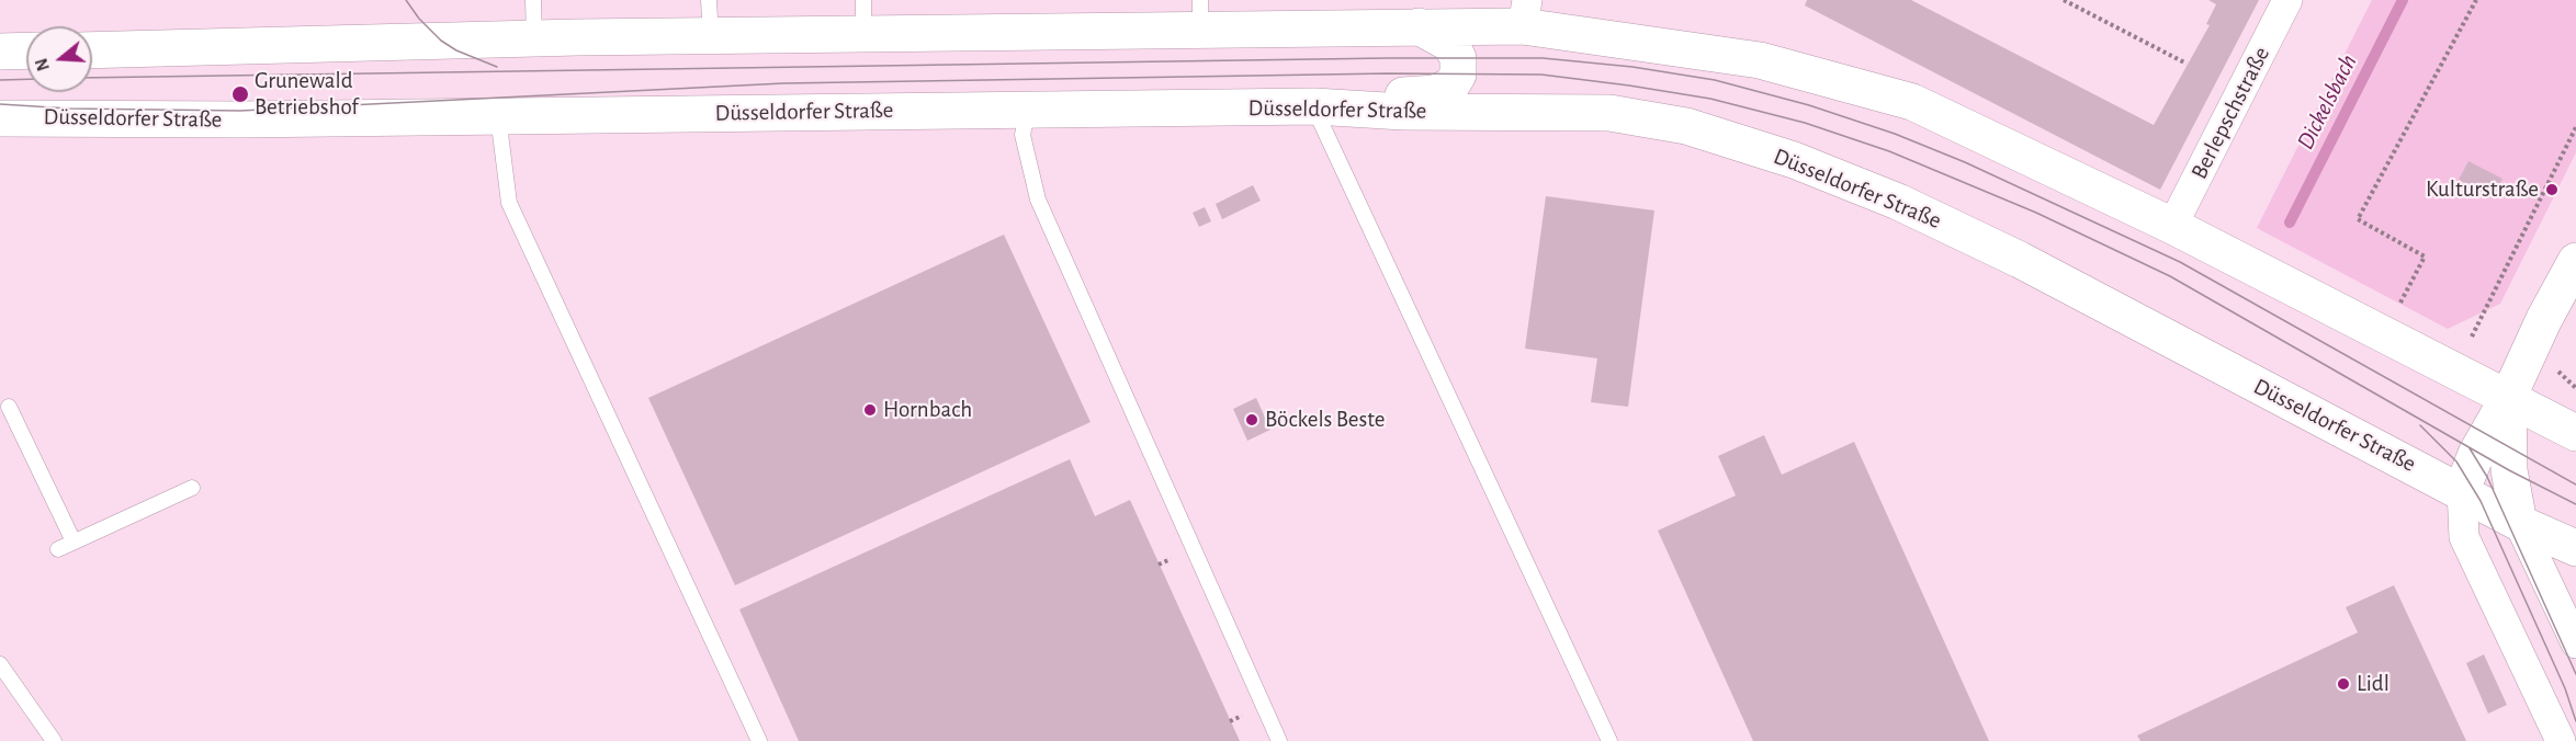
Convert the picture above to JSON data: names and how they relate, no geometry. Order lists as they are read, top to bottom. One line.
{"streets":{"main road":["Düsseldorfer Straße"],"street":["Berlepschstraße"]},"water":["Dickelsbach"],"places":["Grunewald Betriebshof","Kulturstraße","Hornbach","Böckels Beste","Lidl"],"north":"left"}
